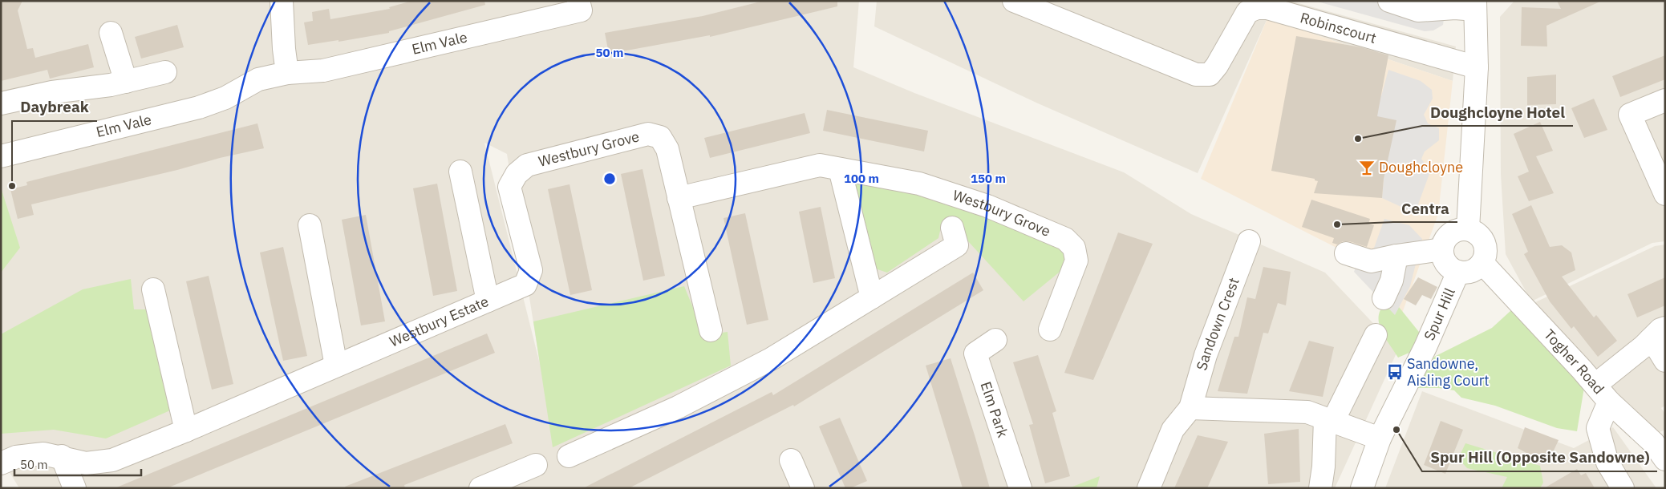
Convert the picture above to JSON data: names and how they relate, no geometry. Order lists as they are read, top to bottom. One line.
{"streets":{"street":["Robinscourt","Elm Vale","Westbury Grove","Spur Hill","Westbury Estate","Sandown Crest","Togher Road","Elm Park"]},"crossings":[["Westbury Grove","Westbury Estate"],["Spur Hill","Togher Road"]],"places":{"other":["Doughcloyne Hotel","Daybreak","Centra","Spur Hill (Opposite Sandowne)"],"bar":["Doughcloyne"],"bus stop":["Sandowne, Aisling Court"]},"scale_bar":"50 m","rings":["50 m","100 m","150 m"]}
